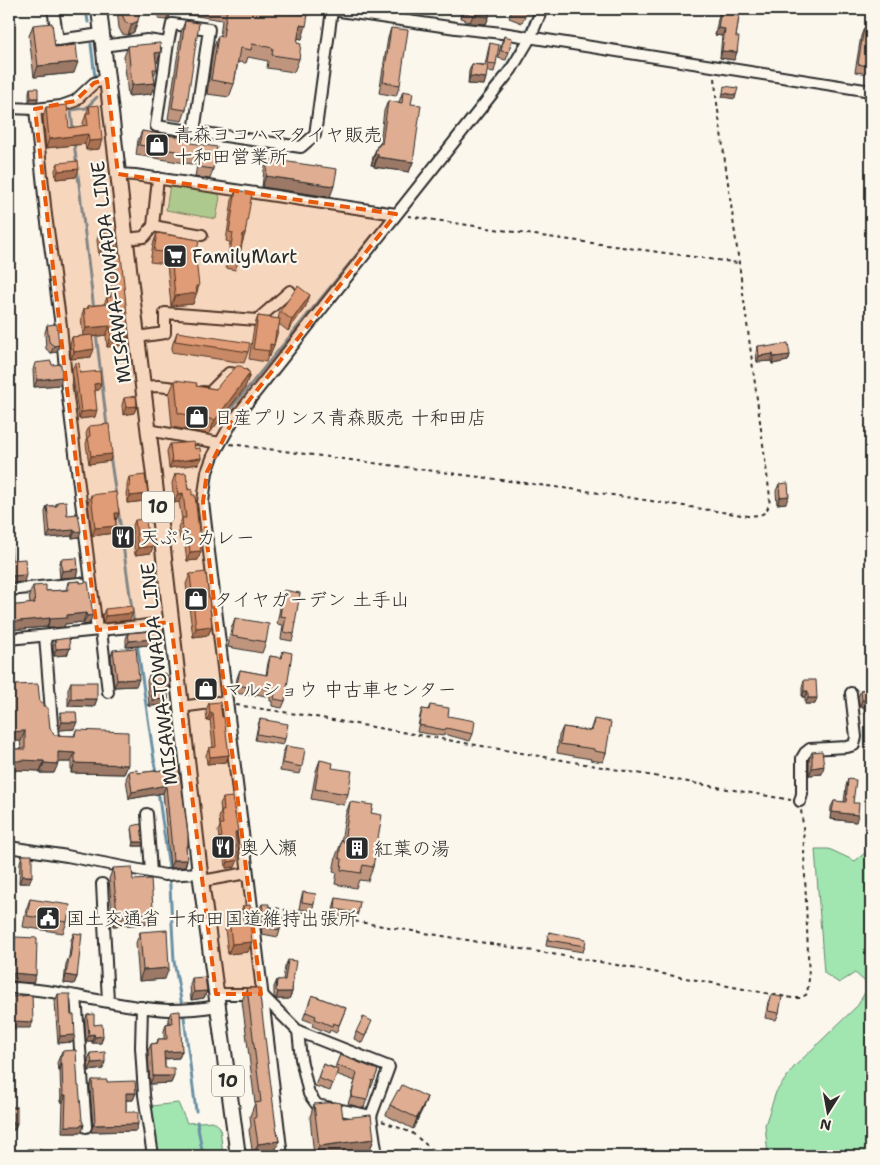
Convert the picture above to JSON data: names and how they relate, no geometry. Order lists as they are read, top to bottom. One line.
{"streets":{"main road":["MISAWA-TOWADA LINE","10"]},"places":{"shop":["青森ヨコハマタイヤ販売 十和田営業所","日産プリンス青森販売 十和田店","タイヤガーデン 土手山","マルショウ 中古車センター"],"supermarket":["FamilyMart"],"restaurant":["天ぷらカレー","奥入瀬"],"building":["紅葉の湯"],"public building":["国土交通省 十和田国道維持出張所"]},"north":"bottom"}
